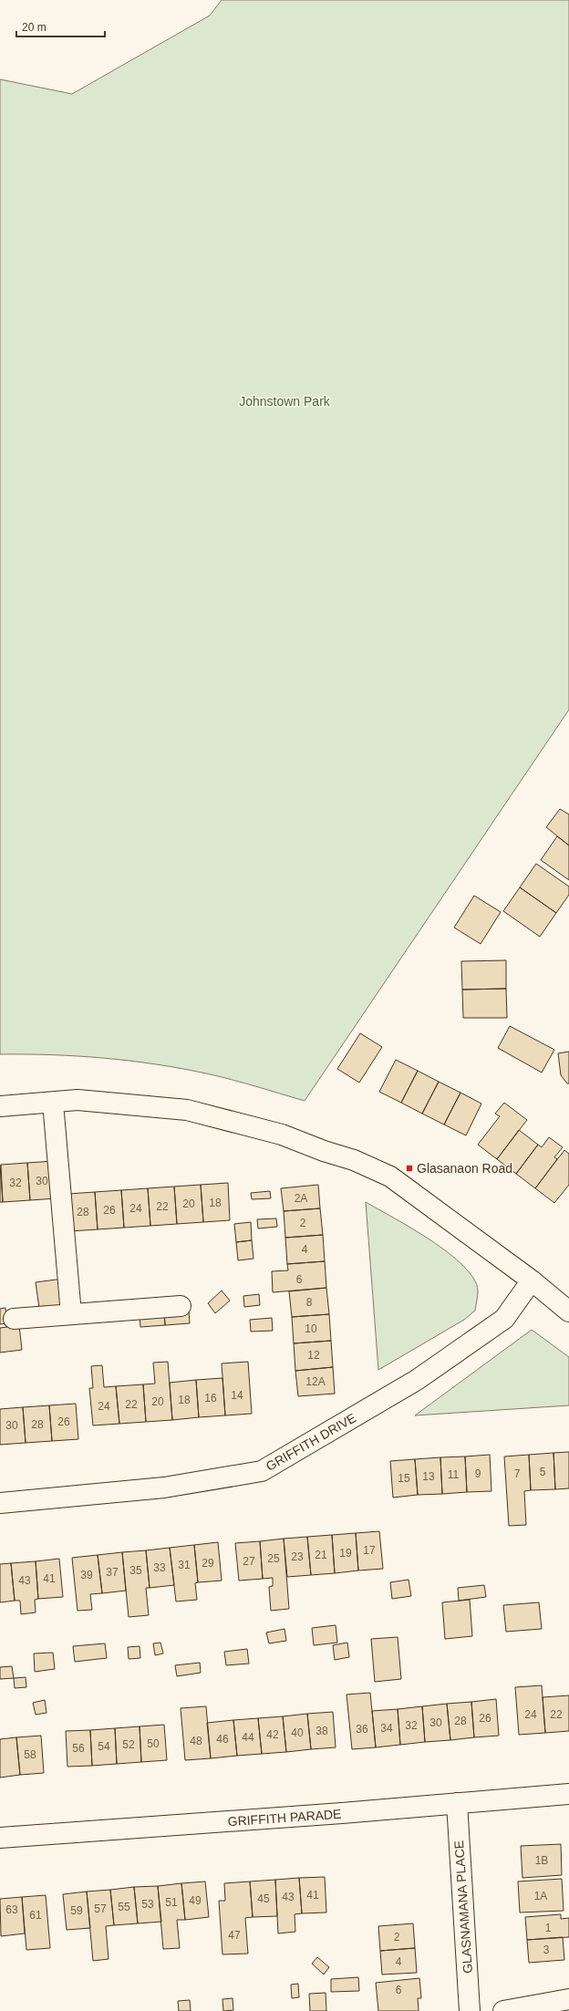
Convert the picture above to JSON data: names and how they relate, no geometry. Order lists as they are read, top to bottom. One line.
{"streets":{"street":["GRIFFITH DRIVE","GRIFFITH PARADE","GLASNAMANA PLACE"]},"crossings":[["GRIFFITH PARADE","GLASNAMANA PLACE"]],"parks":["Johnstown Park"],"places":{"transit":["Glasanaon Road"]},"house_numbers":["30","32","2A","18","20","22","24","26","28","2","4","6","8","10","12","12A","14","16","18","20","22","24","26","28","30","5","9","7","11","13","15","17","19","21","23","25","27","29","31","33","35","37","39","41","43","24","22","26","28","30","32","34","36","38","40","42","44","46","48","50","52","54","56","58","1B","41","1A","43","45","49","51","53","55","57","63","59","61","1","47","2","3","4","6"],"scale_bar":"20 m"}
